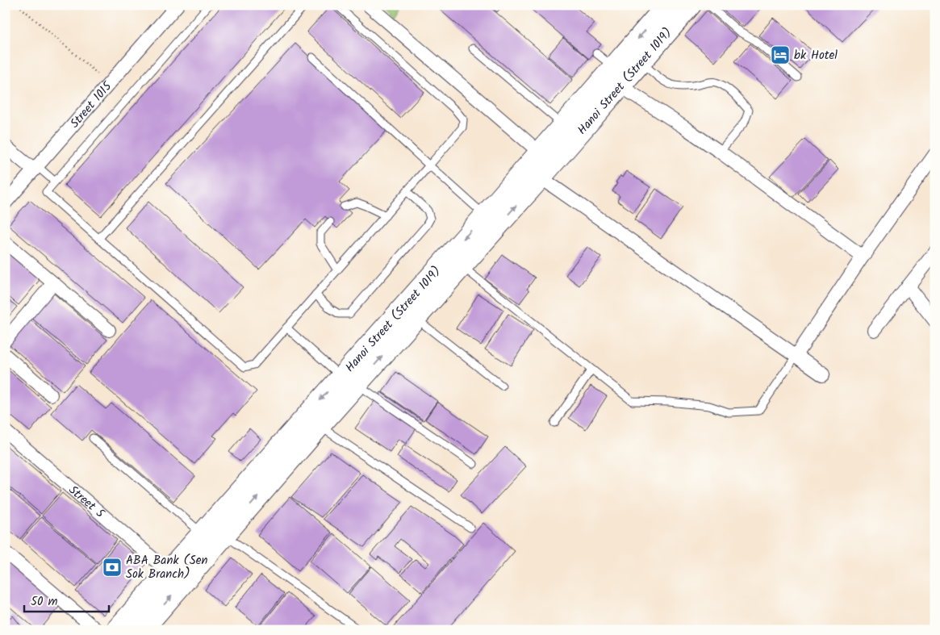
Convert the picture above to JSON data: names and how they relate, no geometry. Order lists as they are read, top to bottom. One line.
{"streets":{"main road":["Hanoi Street (Street 1019)"],"street":["Street 1015","Street 5"]},"crossings":[["Hanoi Street (Street 1019)","Street 5"]],"places":{"hotel":["bk Hotel"],"bank":["ABA Bank (Sen Sok Branch)"]},"scale_bar":"50 m"}
